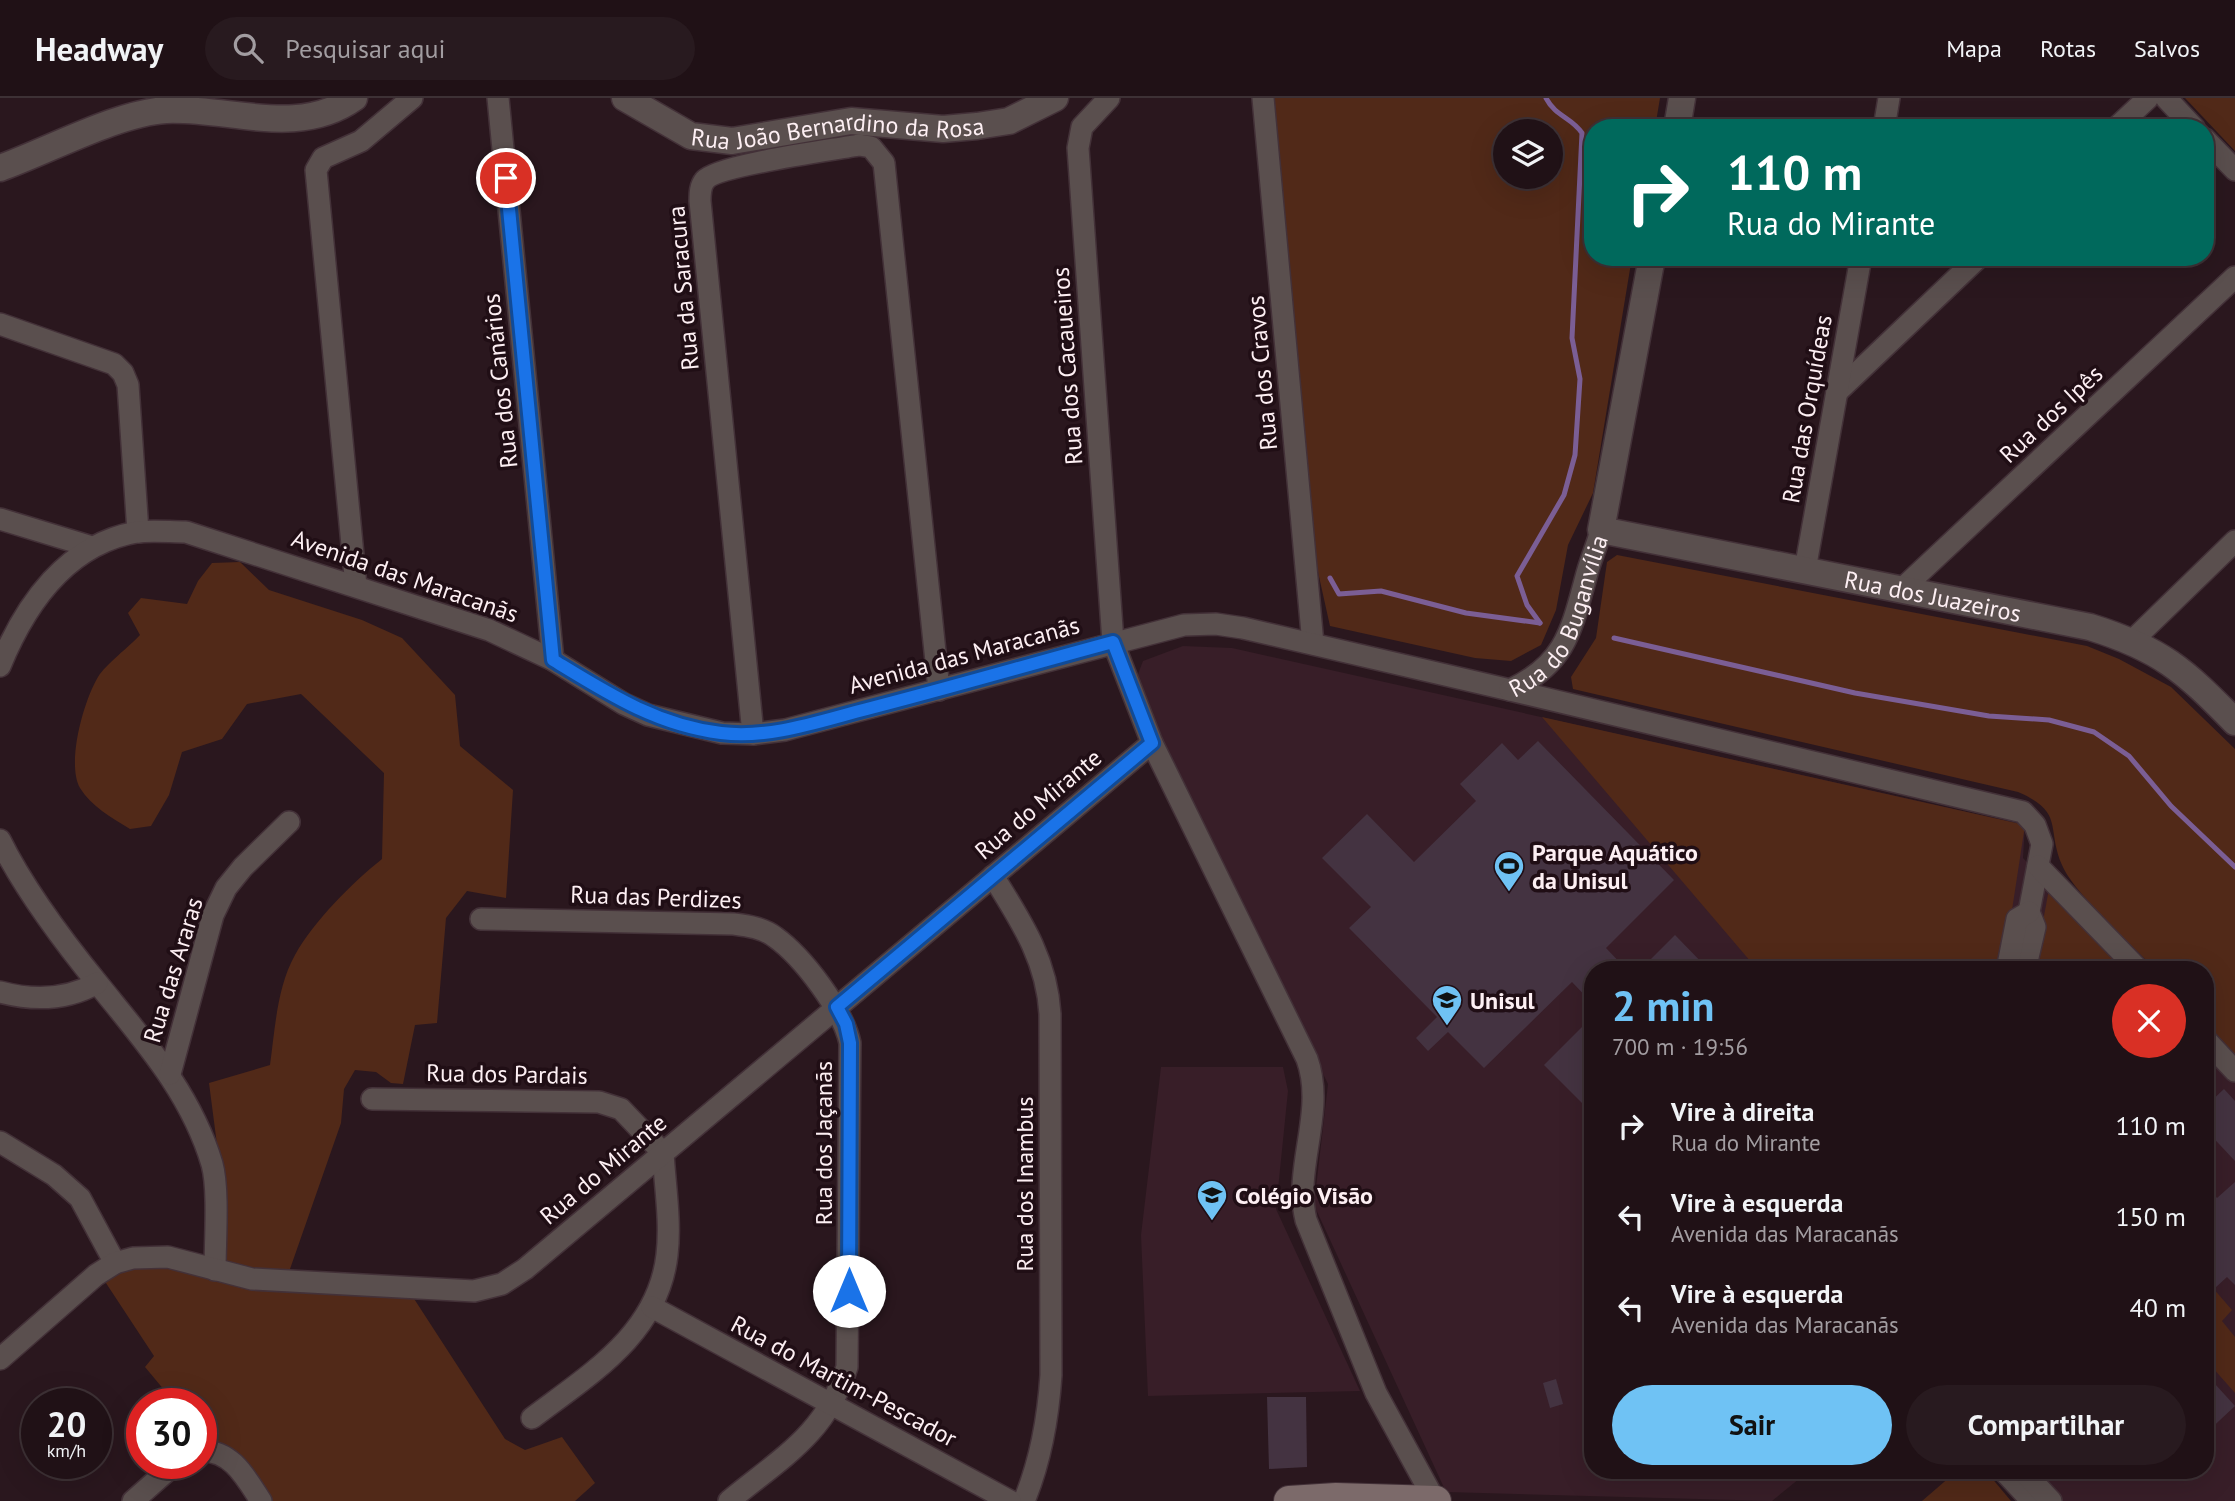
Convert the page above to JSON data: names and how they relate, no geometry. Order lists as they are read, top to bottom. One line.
{"streets":{"street":["Rua João Bernardino da Rosa","Rua da Saracura","Rua dos Cacaueiros","Rua dos Cravos","Rua dos Canários","Rua das Orquídeas","Rua dos Ipês","Avenida das Maracanãs","Rua dos Juazeiros","Rua do Buganvília","Rua do Mirante","Rua das Perdizes","Rua das Araras","Rua dos Pardais","Rua dos Jaçanãs","Rua dos Inambus","Rua do Martim-Pescador"]},"crossings":[["Rua da Saracura","Avenida das Maracanãs"],["Rua dos Cacaueiros","Avenida das Maracanãs"],["Rua dos Cacaueiros","Rua do Buganvília"],["Rua dos Cravos","Rua do Buganvília"],["Rua dos Canários","Avenida das Maracanãs"],["Rua das Orquídeas","Rua dos Juazeiros"],["Rua dos Ipês","Rua dos Juazeiros"],["Avenida das Maracanãs","Rua do Buganvília"],["Avenida das Maracanãs","Rua do Mirante"],["Rua dos Juazeiros","Rua do Buganvília"],["Rua do Mirante","Rua das Perdizes"],["Rua do Mirante","Rua dos Pardais"],["Rua do Mirante","Rua dos Jaçanãs"],["Rua do Mirante","Rua dos Inambus"],["Rua das Perdizes","Rua dos Jaçanãs"],["Rua dos Jaçanãs","Rua do Martim-Pescador"]],"places":{"sports":["Parque Aquático da Unisul"],"school or university":["Unisul","Colégio Visão"]},"page":{"header":"Headway","search":"Pesquisar aqui","nav":["Mapa","Rotas","Salvos"],"turn":["110 m","Rua do Mirante"],"heading":["2 min","700 m · 19:56"],"list":[{"name":"Vire à direita","note":"Rua do Mirante","value":"110 m"},{"name":"Vire à esquerda","note":"Avenida das Maracanãs","value":"150 m"},{"name":"Vire à esquerda","note":"Avenida das Maracanãs","value":"40 m"}],"buttons":["Sair","Compartilhar"],"speed":"20 km/h","limit":"30"}}
